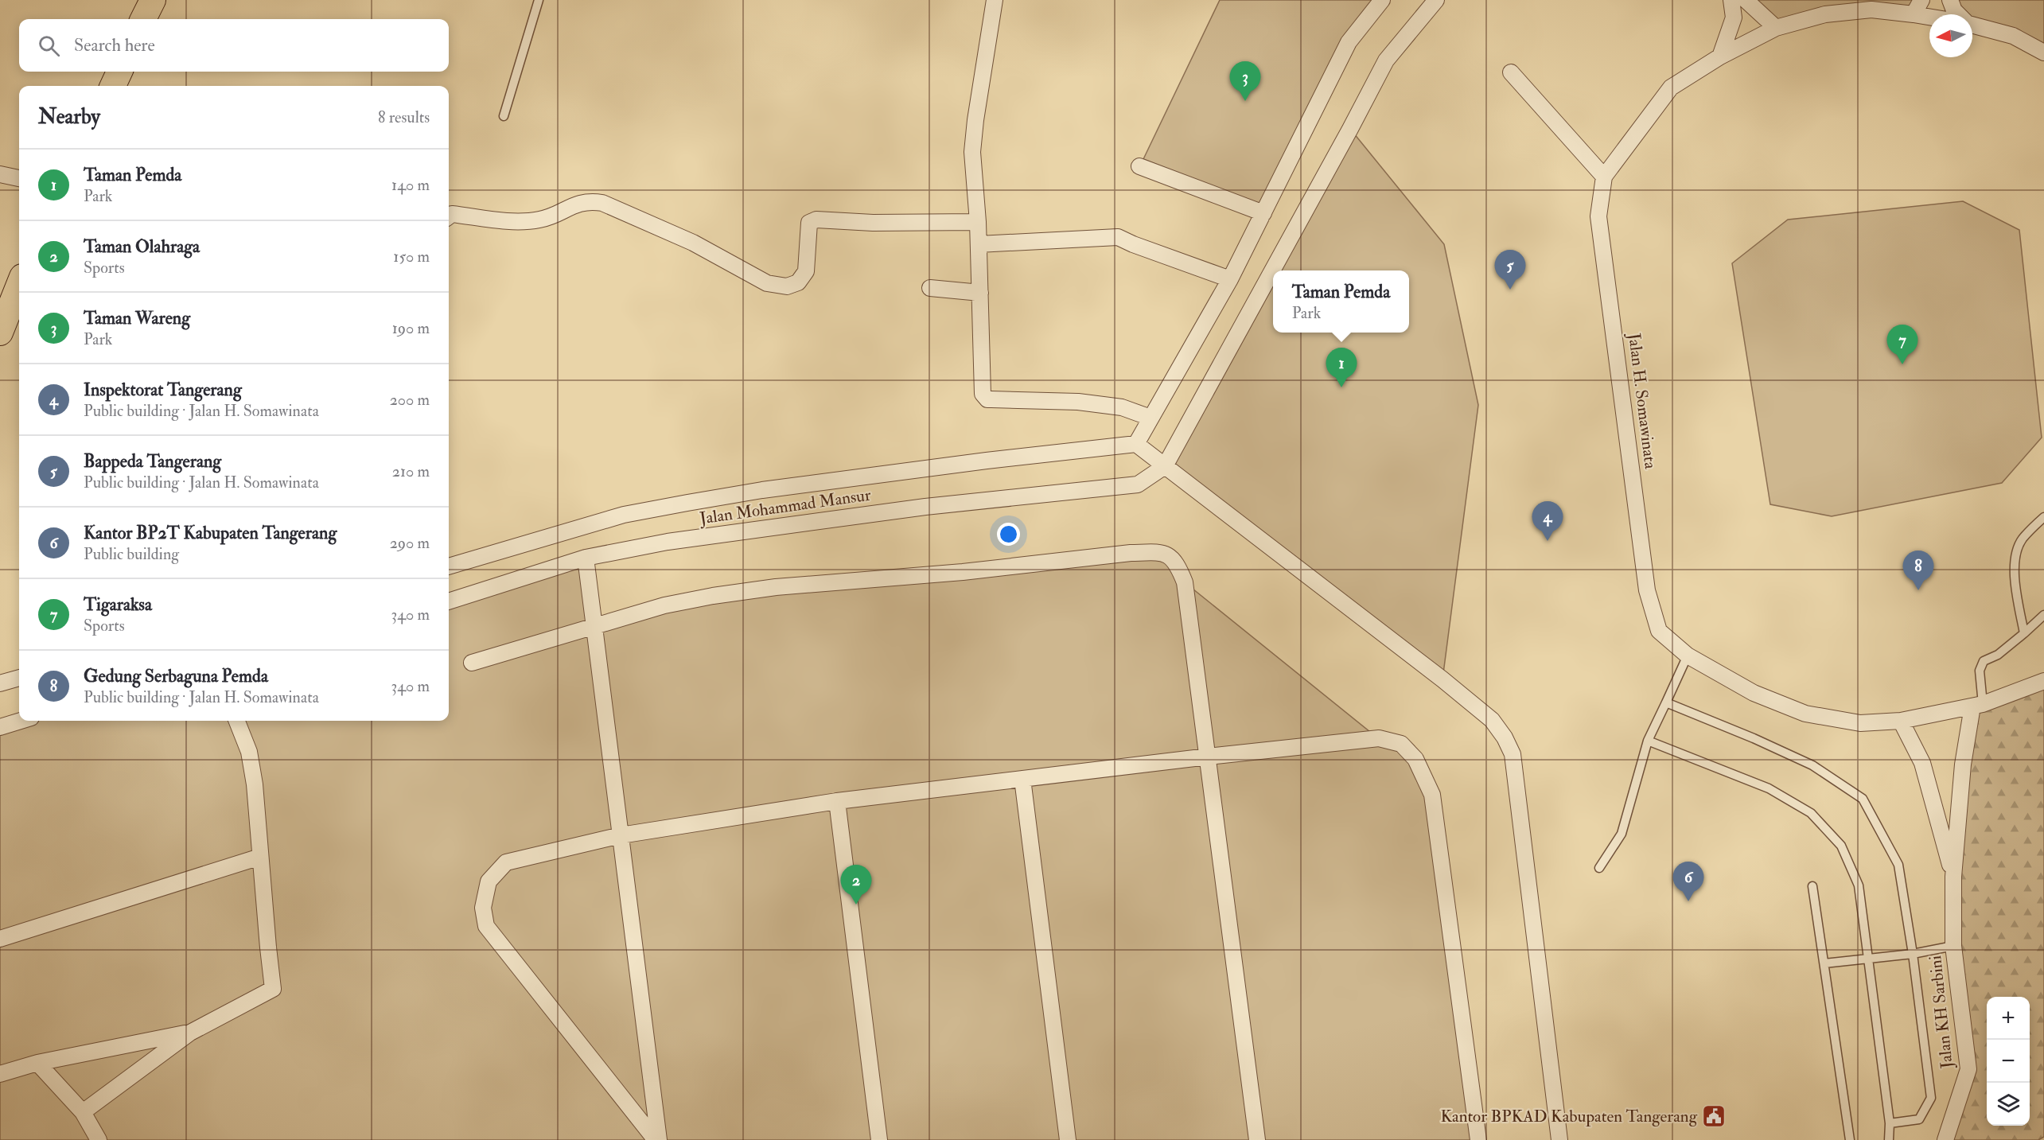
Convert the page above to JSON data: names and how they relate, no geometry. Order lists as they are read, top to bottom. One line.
{"streets":{"street":["Jalan H. Somawinata","Jalan Mohammad Mansur","Jalan KH Sarbini"]},"crossings":[["Jalan H. Somawinata","Jalan KH Sarbini"]],"places":{"public building":["Kantor BPKAD Kabupaten Tangerang"]},"north":"left","page":{"search":"Search here","pins":["3","5","7","1","4","8","6","2"],"heading":["Nearby","8 results"],"list":[{"mark":"1","name":"Taman Pemda","note":"Park","value":"140 m"},{"mark":"2","name":"Taman Olahraga","note":"Sports","value":"150 m"},{"mark":"3","name":"Taman Wareng","note":"Park","value":"190 m"},{"mark":"4","name":"Inspektorat Tangerang","note":"Public building · Jalan H. Somawinata","value":"200 m"},{"mark":"5","name":"Bappeda Tangerang","note":"Public building · Jalan H. Somawinata","value":"210 m"},{"mark":"6","name":"Kantor BP2T Kabupaten Tangerang","note":"Public building","value":"290 m"},{"mark":"7","name":"Tigaraksa","note":"Sports","value":"340 m"},{"mark":"8","name":"Gedung Serbaguna Pemda","note":"Public building · Jalan H. Somawinata","value":"340 m"}],"popup":["Taman Pemda","Park"],"map_buttons":["+","−"]}}
